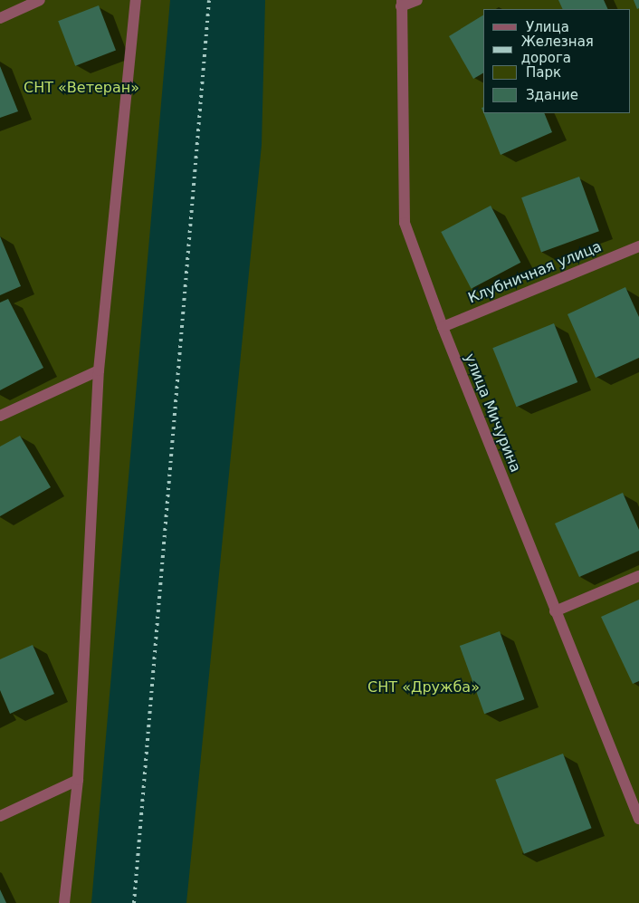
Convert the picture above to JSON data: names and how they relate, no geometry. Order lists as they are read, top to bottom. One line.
{"streets":{"street":["Клубничная улица","улица Мичурина"]},"crossings":[["Клубничная улица","улица Мичурина"]],"parks":["СНТ «Ветеран»","СНТ «Дружба»"],"legend":["Улица","Железная дорога","Парк","Здание"]}
